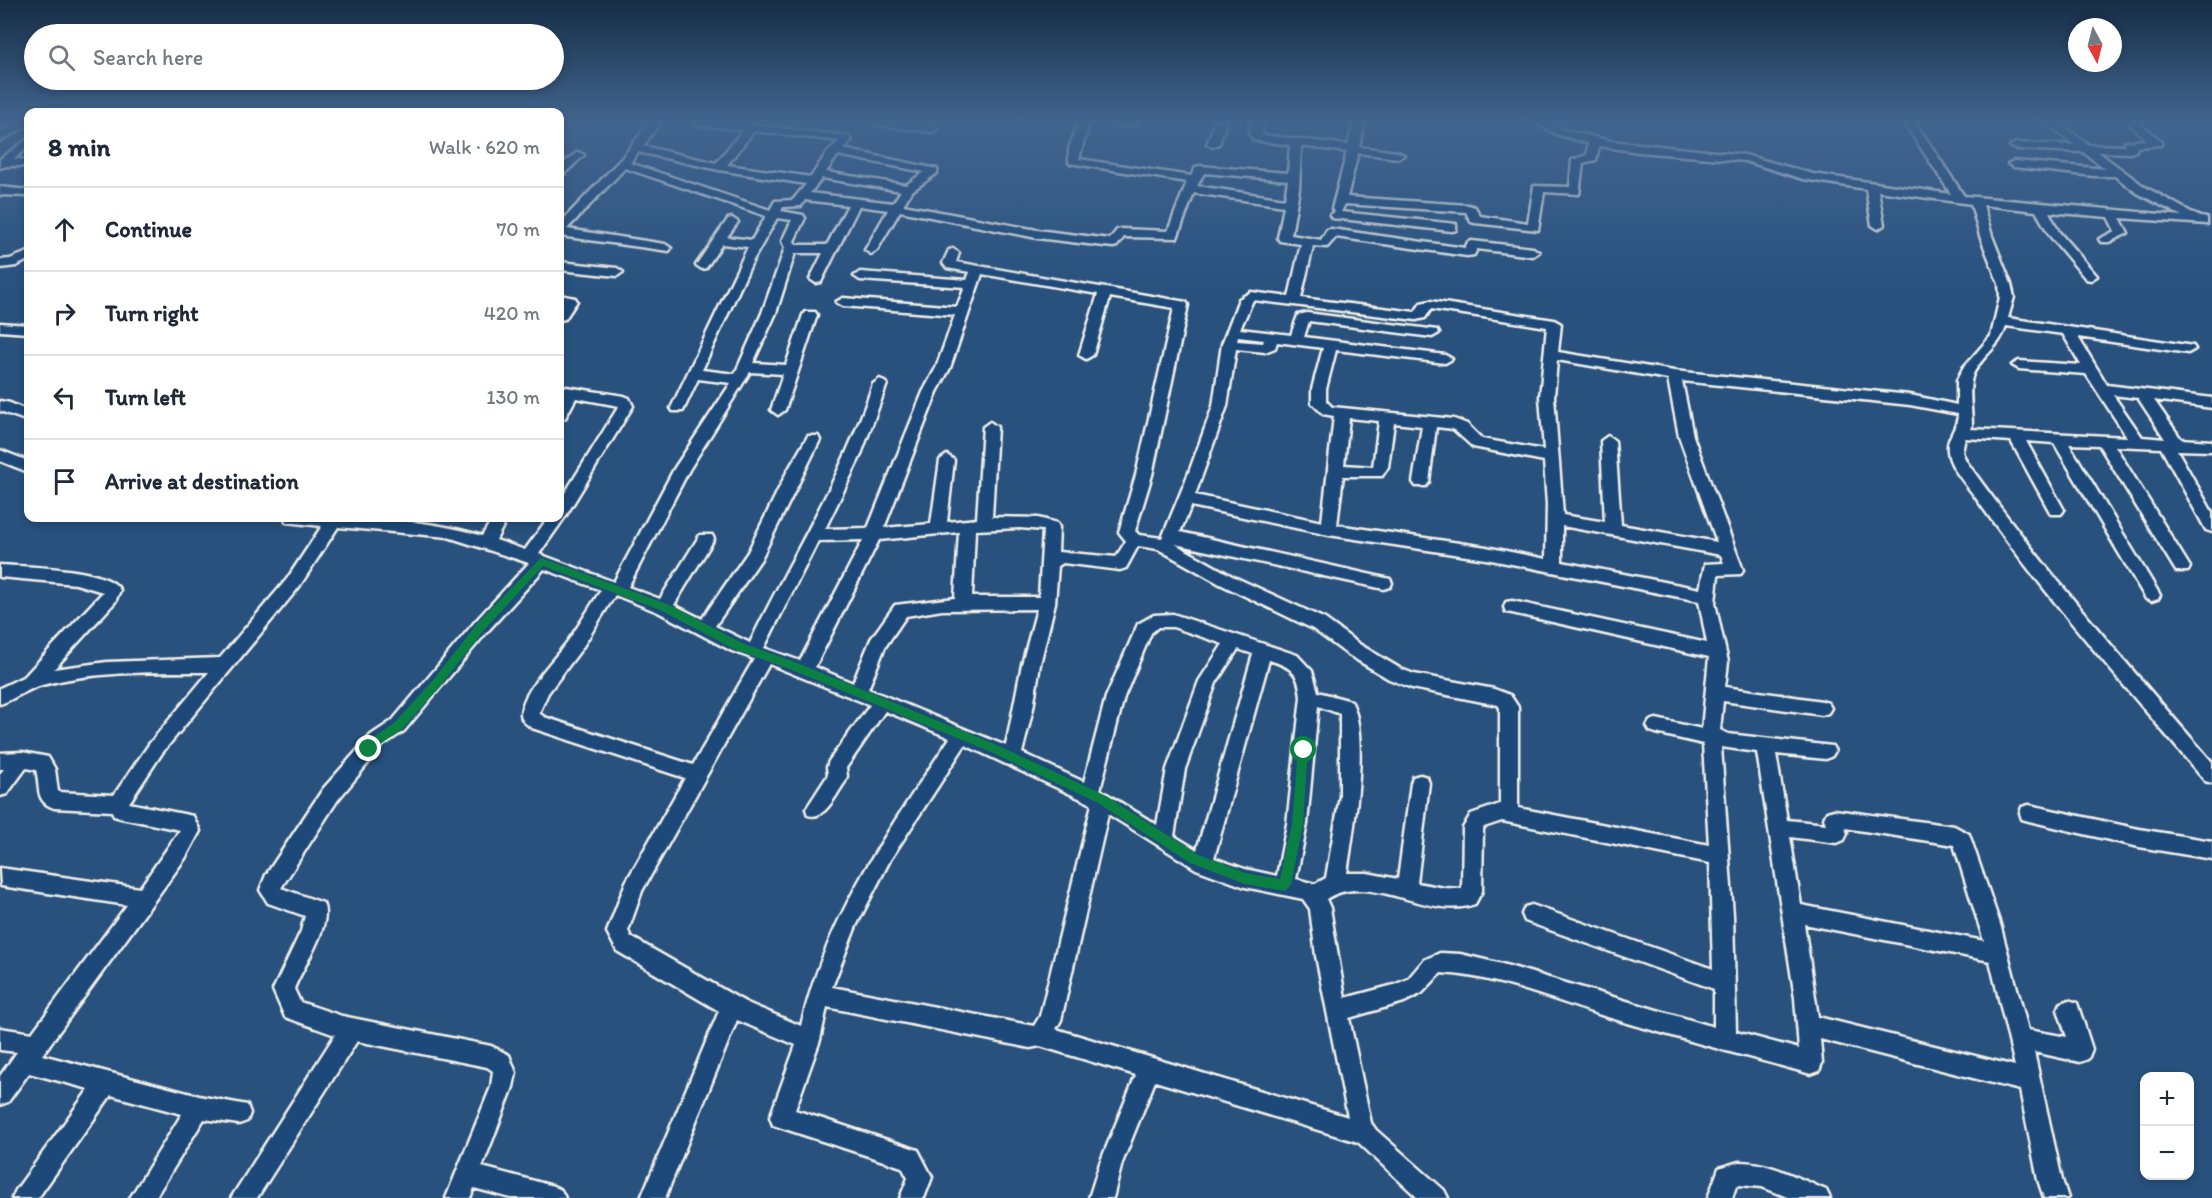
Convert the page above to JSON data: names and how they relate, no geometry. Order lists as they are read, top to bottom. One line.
{"north":"bottom","page":{"search":"Search here","heading":["8 min","Walk · 620 m"],"list":[["Continue","70 m"],["Turn right","420 m"],["Turn left","130 m"],"Arrive at destination"],"map_buttons":["+","−"]}}
